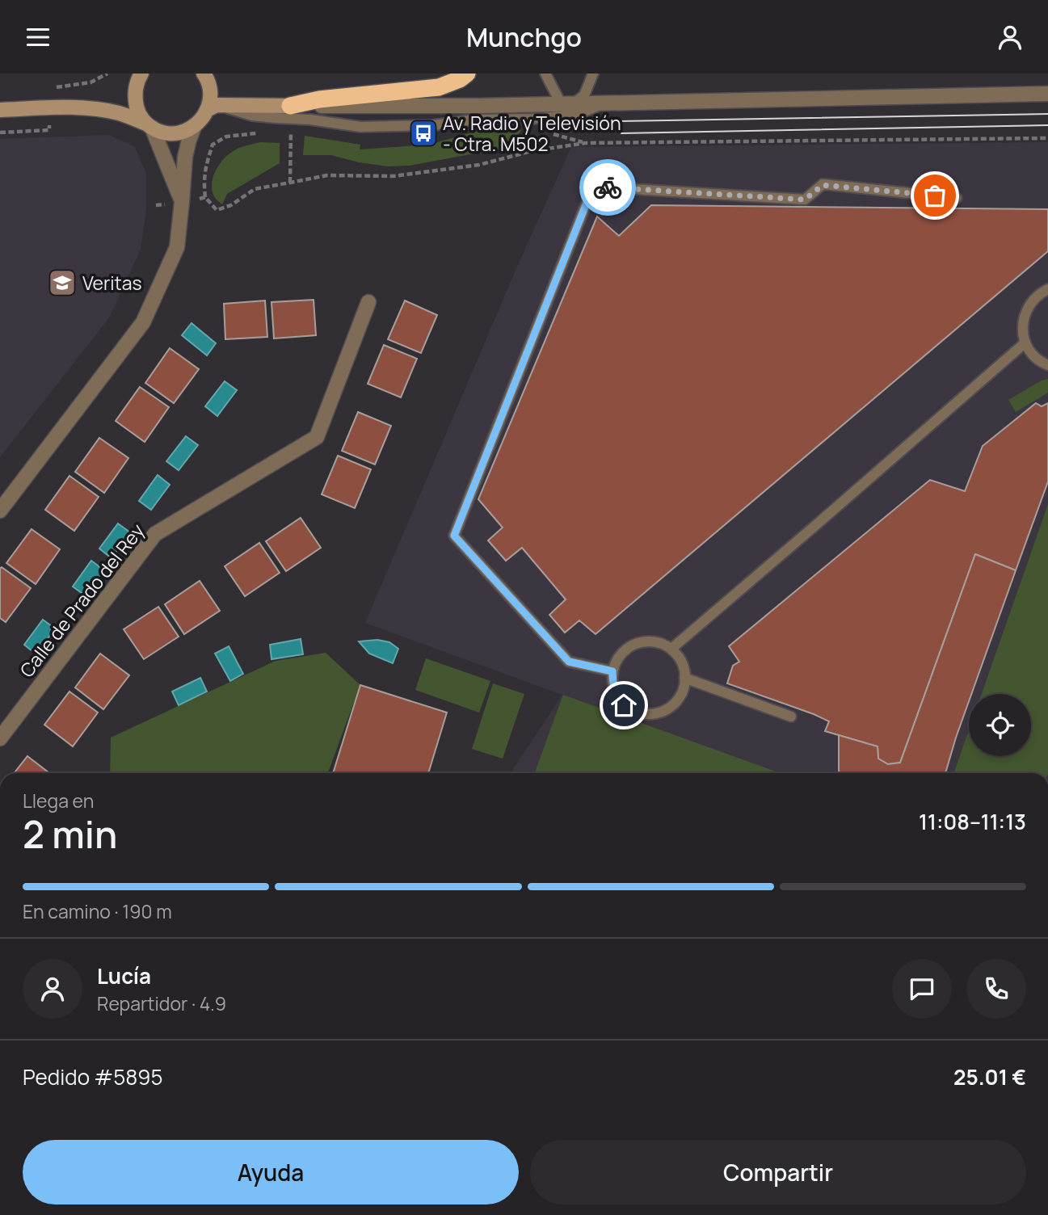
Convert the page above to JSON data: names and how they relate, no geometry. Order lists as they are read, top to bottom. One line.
{"streets":{"street":["Calle de Prado del Rey"]},"places":{"bus stop":["Av. Radio y Televisión - Ctra. M502"],"school or university":["Veritas"]},"page":{"header":"Munchgo","heading":["2 min","Llega en","11:08–11:13"],"panel":["Lucía","Repartidor · 4.9","Pedido #5895","25.01 €"],"bar":"En camino · 190 m","buttons":["Ayuda","Compartir"]}}
